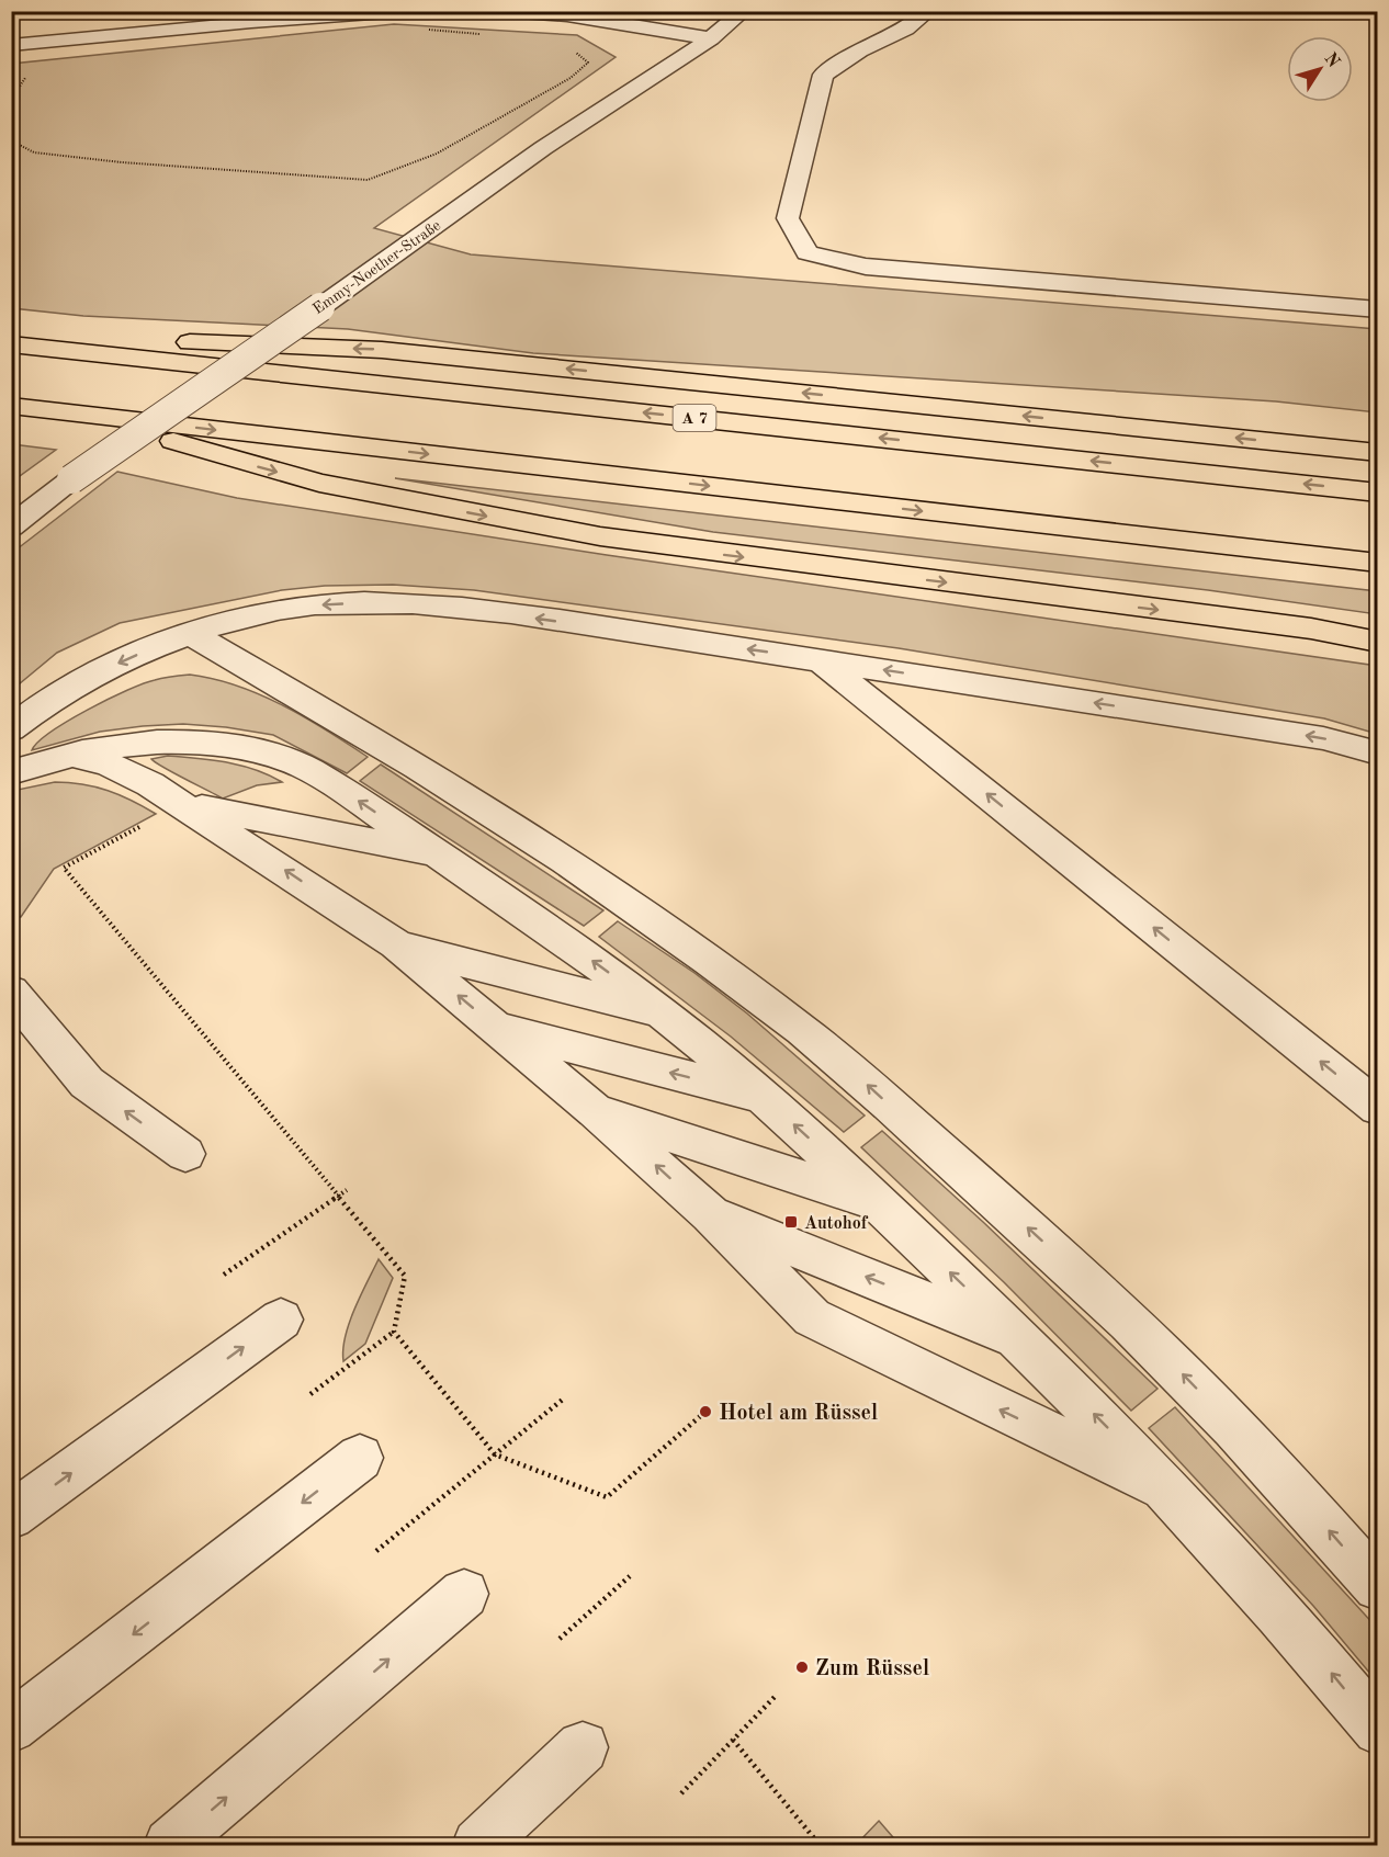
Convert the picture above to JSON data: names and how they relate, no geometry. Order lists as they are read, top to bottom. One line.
{"streets":{"highway":["A 7"],"street":["Emmy-Noether-Straße"]},"places":{"transit":["Autohof"],"other":["Hotel am Rüssel","Zum Rüssel"]},"north":"top right"}
